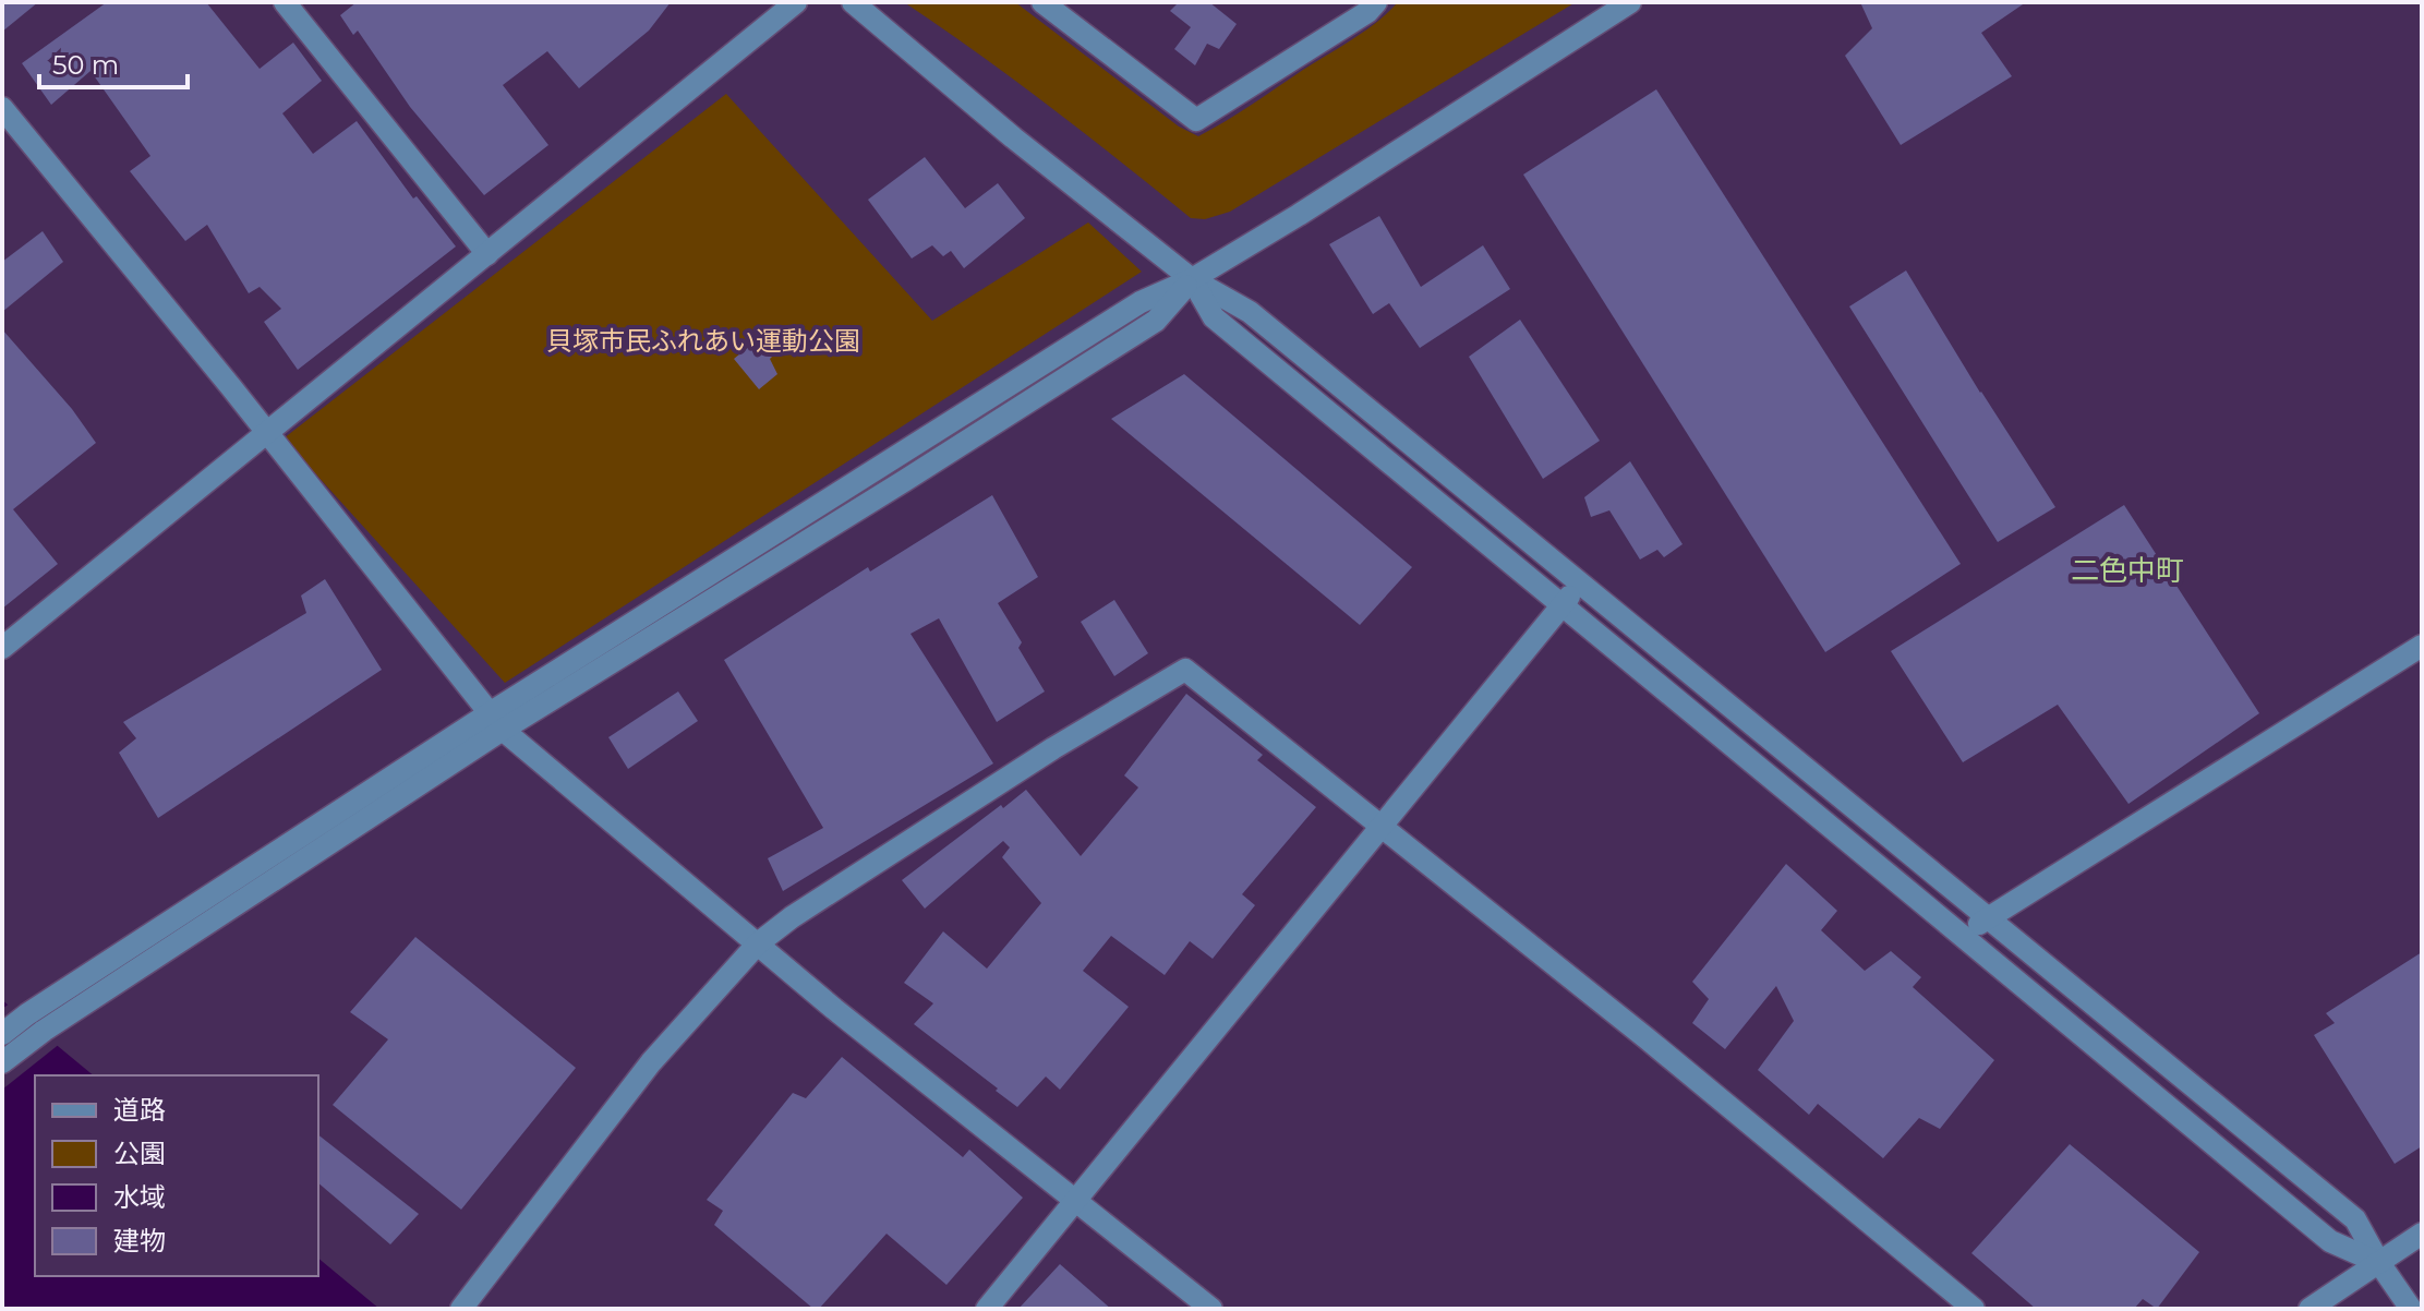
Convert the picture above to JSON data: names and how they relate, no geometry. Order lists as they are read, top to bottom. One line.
{"districts":["二色中町"],"parks":["貝塚市民ふれあい運動公園"],"legend":["道路","公園","水域","建物"],"scale_bar":"50 m"}
